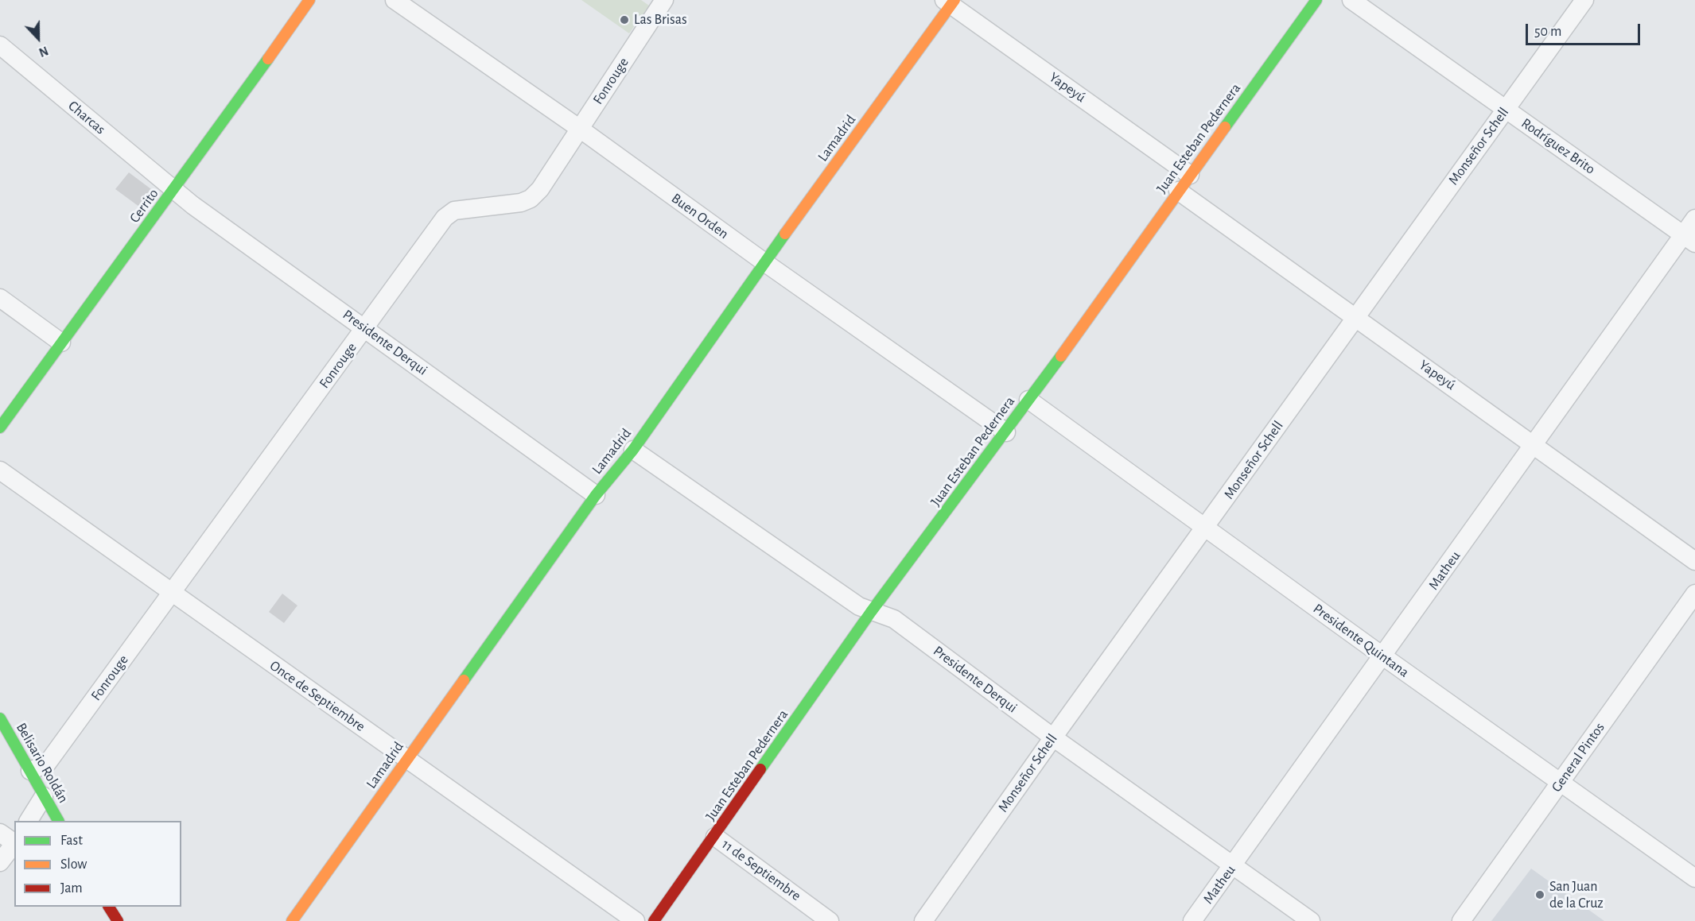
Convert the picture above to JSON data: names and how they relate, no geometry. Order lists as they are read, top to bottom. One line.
{"streets":{"street":["Fonrouge","Yapeyú","Charcas","Lamadrid","Juan Esteban Pedernera","Monseñor Schell","Rodríguez Brito","Cerrito","Buen Orden","Presidente Derqui","Matheu","Presidente Quintana","Once de Septiembre","General Pintos","Belisario Roldán","11 de Septiembre"]},"crossings":[["Fonrouge","Buen Orden"],["Fonrouge","Presidente Derqui"],["Fonrouge","Once de Septiembre"],["Fonrouge","Belisario Roldán"],["Yapeyú","Lamadrid"],["Yapeyú","Juan Esteban Pedernera"],["Yapeyú","Monseñor Schell"],["Yapeyú","Matheu"],["Charcas","Cerrito"],["Charcas","Presidente Derqui"],["Lamadrid","Buen Orden"],["Lamadrid","Presidente Derqui"],["Lamadrid","Once de Septiembre"],["Juan Esteban Pedernera","Buen Orden"],["Juan Esteban Pedernera","Presidente Derqui"],["Juan Esteban Pedernera","Presidente Quintana"],["Juan Esteban Pedernera","11 de Septiembre"],["Monseñor Schell","Rodríguez Brito"],["Monseñor Schell","Presidente Derqui"],["Monseñor Schell","Presidente Quintana"],["Rodríguez Brito","Matheu"],["Cerrito","Presidente Derqui"],["Presidente Derqui","Matheu"],["Matheu","Presidente Quintana"],["Presidente Quintana","General Pintos"]],"places":["Las Brisas","San Juan de la Cruz"],"legend":["Fast","Slow","Jam"],"scale_bar":"50 m","north":"bottom"}
